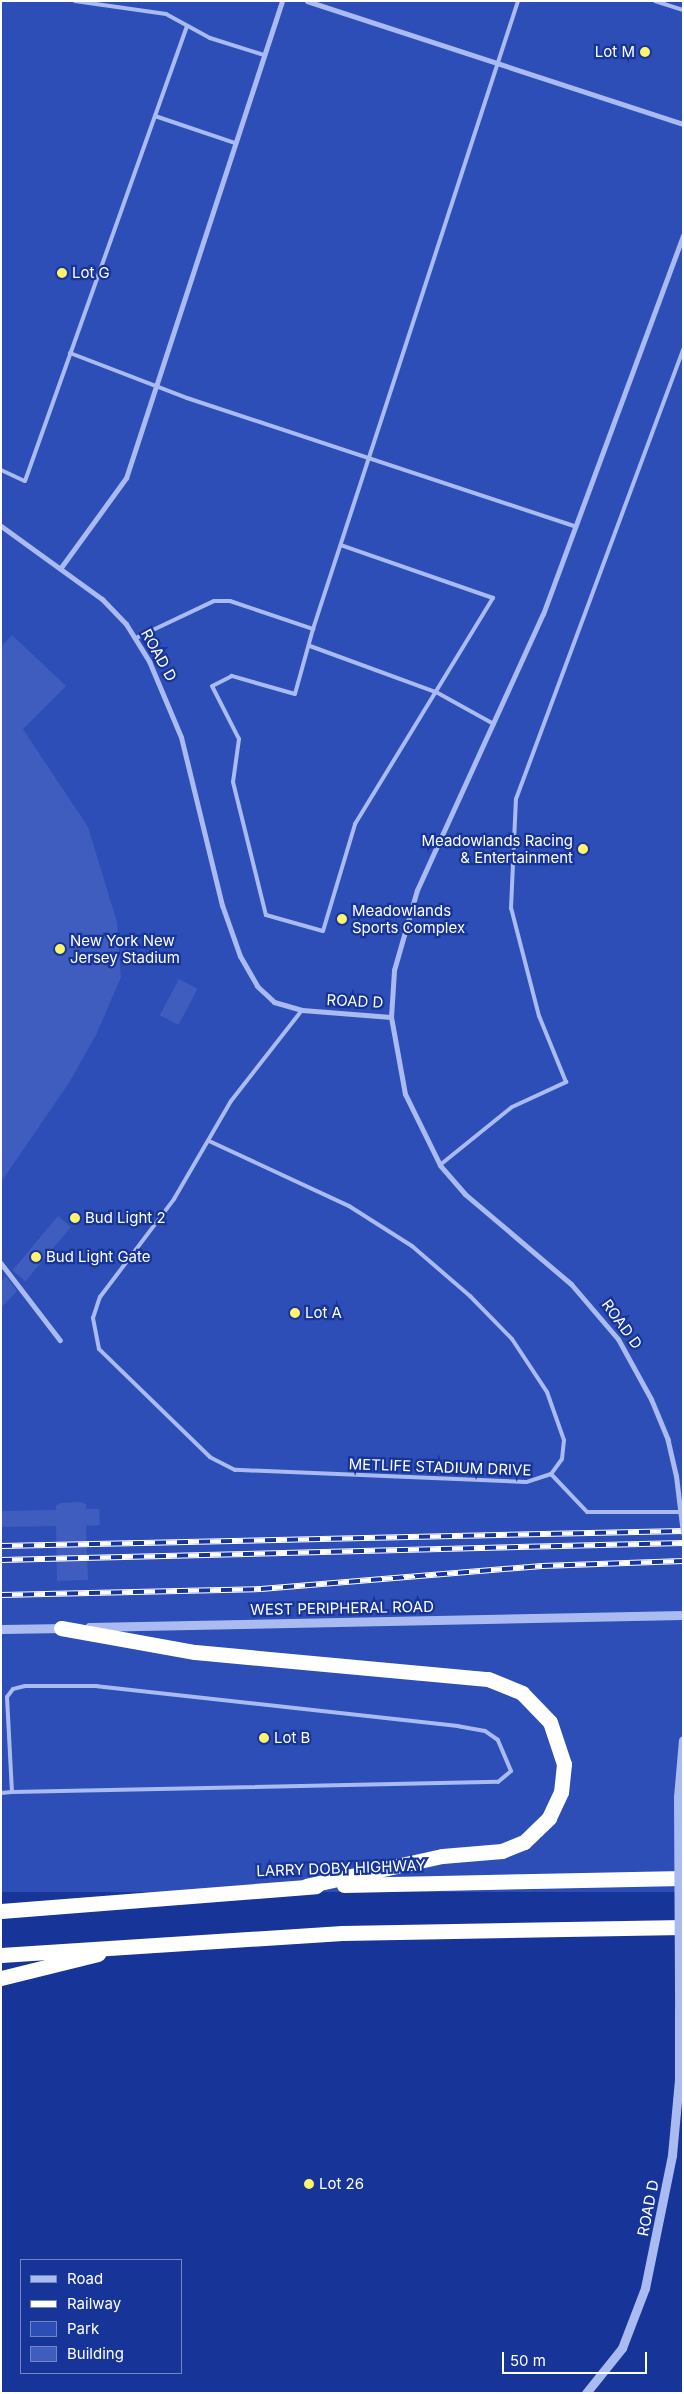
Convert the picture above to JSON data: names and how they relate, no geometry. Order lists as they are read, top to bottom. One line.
{"streets":{"highway":["LARRY DOBY HIGHWAY"],"street":["ROAD D","WEST PERIPHERAL ROAD"],"lane":["METLIFE STADIUM DRIVE"]},"crossings":[["ROAD D","METLIFE STADIUM DRIVE"]],"places":["Lot M","Lot G","Meadowlands Racing & Entertainment","Meadowlands Sports Complex","New York New Jersey Stadium","Bud Light 2","Bud Light Gate","Lot A","Lot B","Lot 26"],"legend":["Road","Railway","Park","Building"],"scale_bar":"50 m"}
